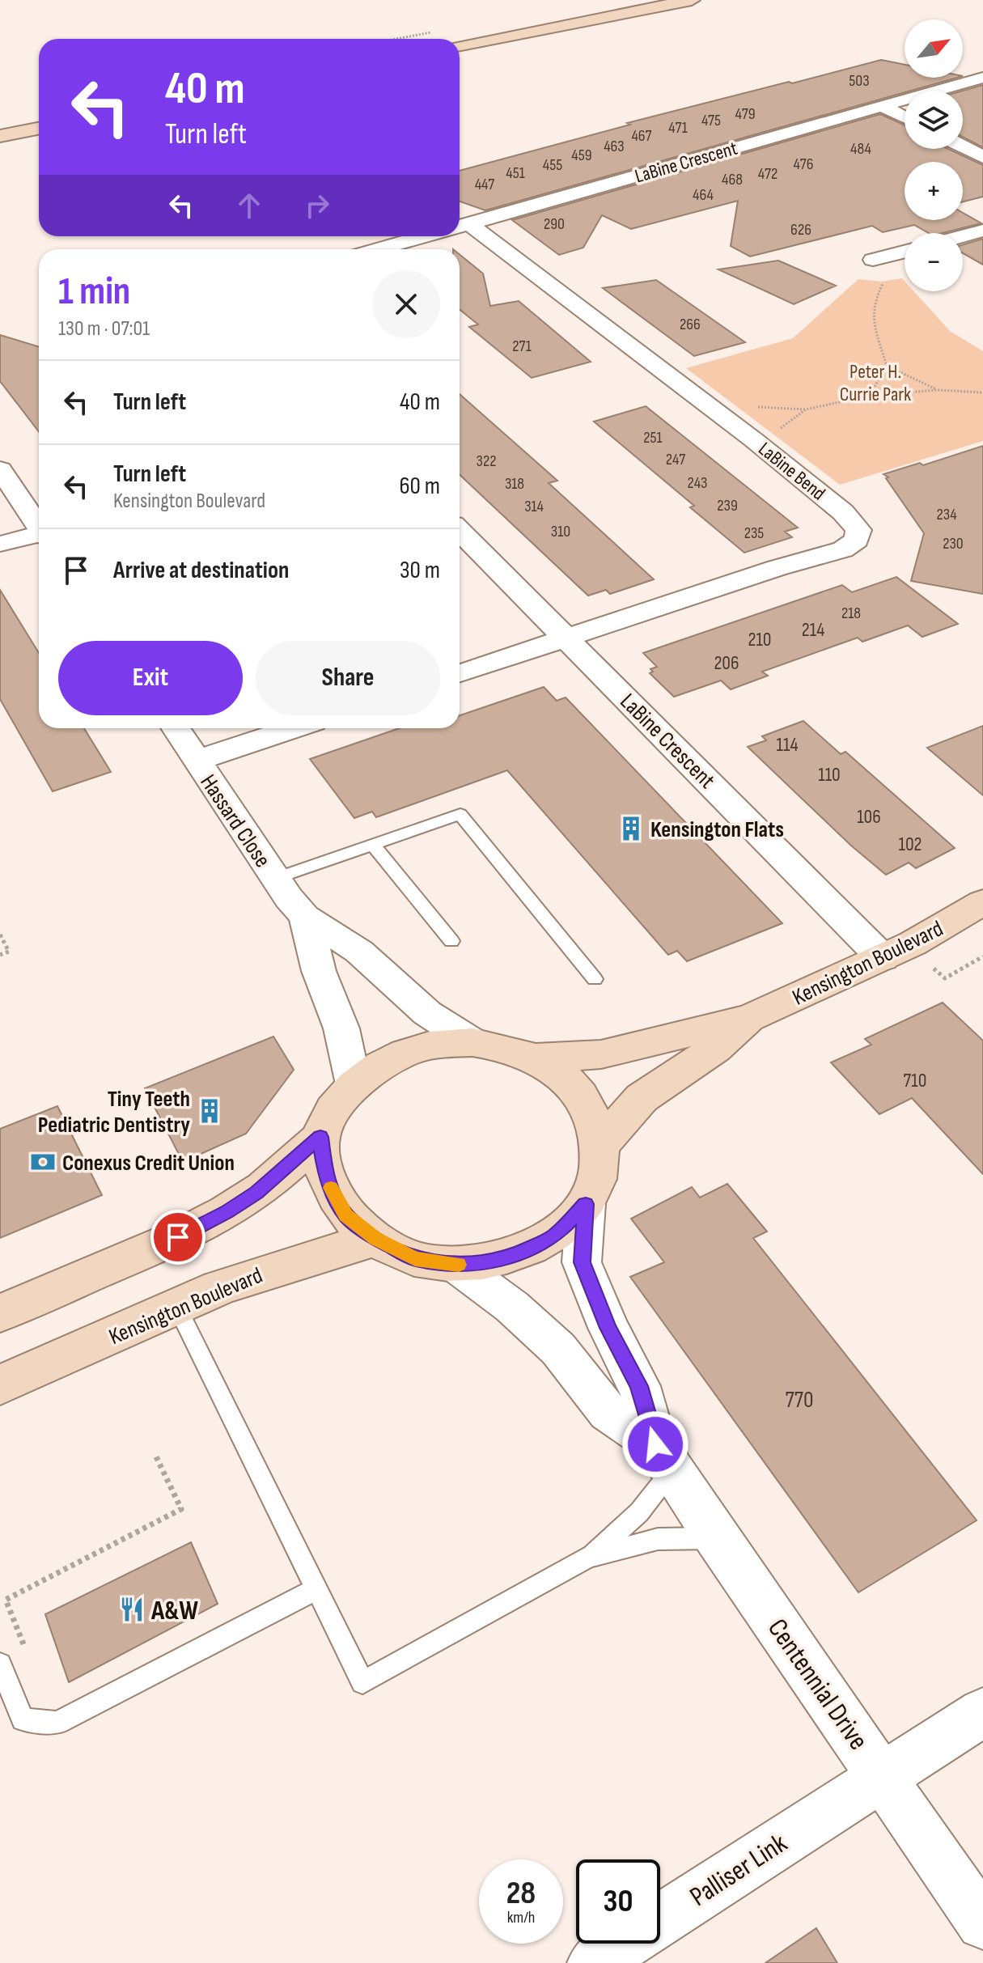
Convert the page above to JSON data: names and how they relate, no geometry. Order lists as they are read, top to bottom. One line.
{"streets":{"main road":["Kensington Boulevard"],"street":["LaBine Crescent","LaBine Bend","Hassard Close","Centennial Drive","Palliser Link"]},"crossings":[["LaBine Crescent","LaBine Bend"],["LaBine Crescent","Kensington Boulevard"],["Centennial Drive","Palliser Link"]],"parks":["Peter H. Currie Park"],"places":{"building":["Kensington Flats","Tiny Teeth Pediatric Dentistry"],"bank":["Conexus Credit Union"],"restaurant":["A&W"]},"house_numbers":["503","479","475","471","467","463","484","459","476","455","451","472","468","447","464","290","626","266","271","251","247","322","243","318","239","314","234","310","235","230","218","214","210","206","114","110","106","102","710","770"],"north":"top right","page":{"map_buttons":["+","−"],"turn":["40 m","Turn left"],"heading":["1 min","130 m · 07:01"],"list":[{"name":"Turn left","value":"40 m"},{"name":"Turn left","note":"Kensington Boulevard","value":"60 m"},{"name":"Arrive at destination","value":"30 m"}],"buttons":["Exit","Share"],"speed":"28 km/h","limit":"30"}}
